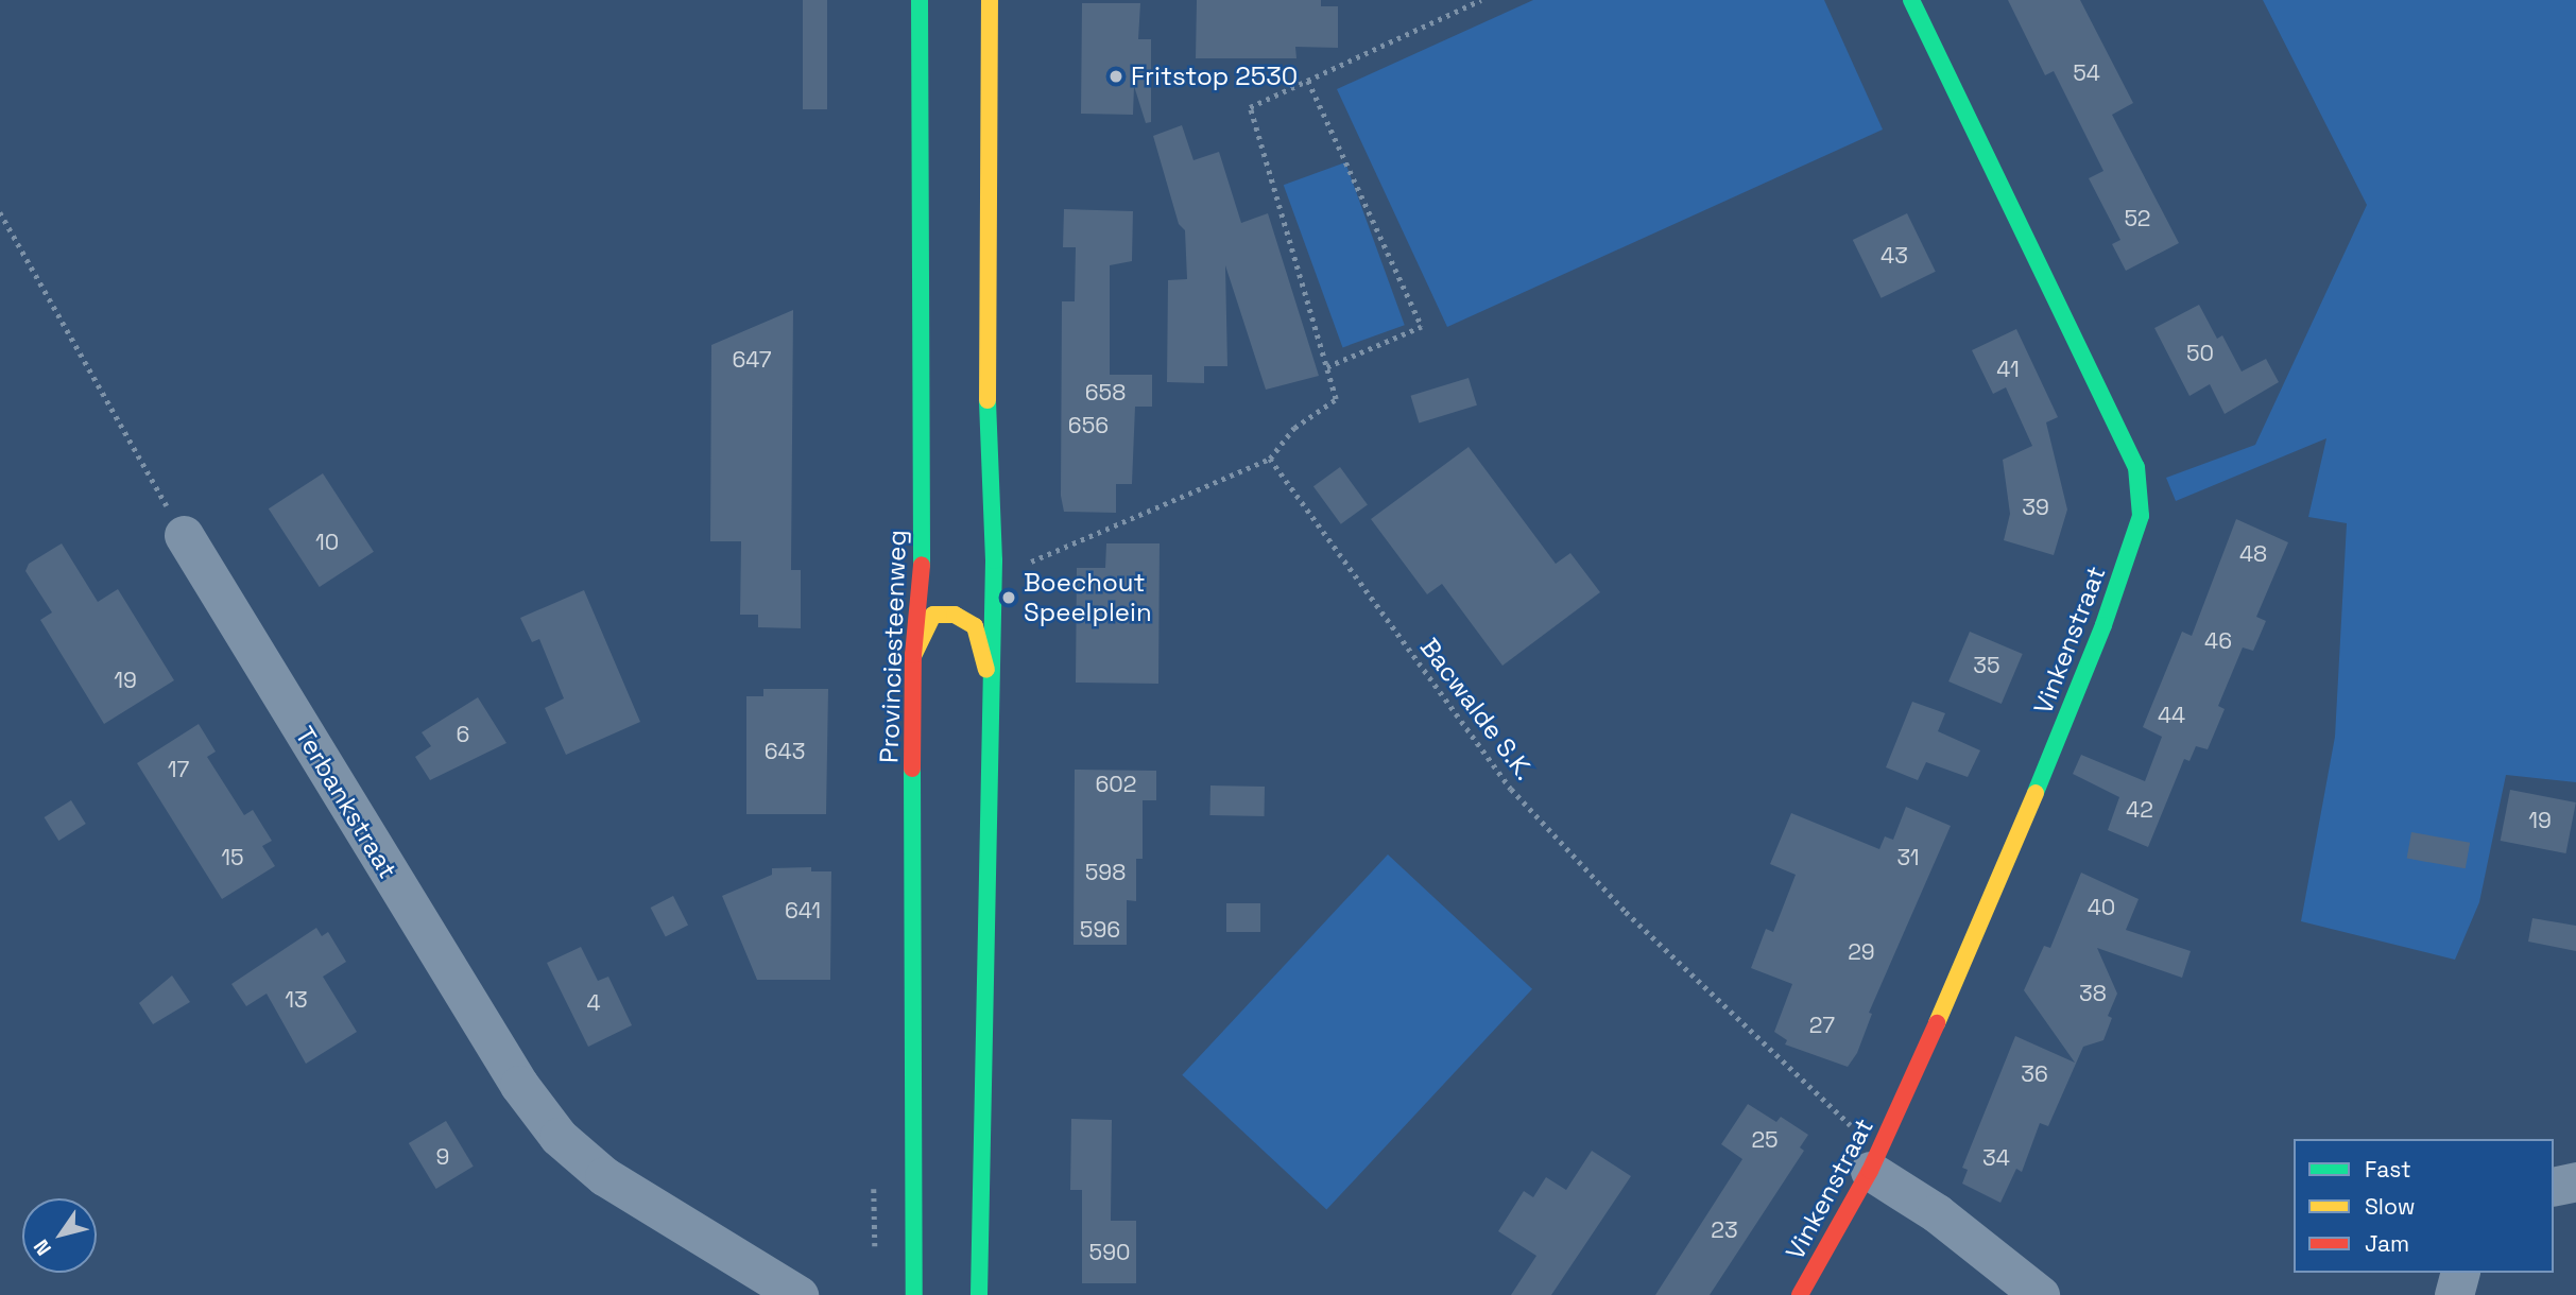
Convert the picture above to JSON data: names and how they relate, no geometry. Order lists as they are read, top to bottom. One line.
{"streets":{"main road":["Vinkenstraat","Provinciesteenweg"],"street":["Terbankstraat"],"path":["Bacwalde S.K."]},"crossings":[["Vinkenstraat","Bacwalde S.K."]],"places":["Fritstop 2530","Boechout Speelplein"],"house_numbers":["54","52","43","50","647","41","658","656","39","10","48","46","35","19","44","6","643","17","602","42","19","15","31","598","40","641","596","29","38","13","4","27","36","25","9","34","23","590"],"legend":["Fast","Slow","Jam"],"north":"bottom left"}
